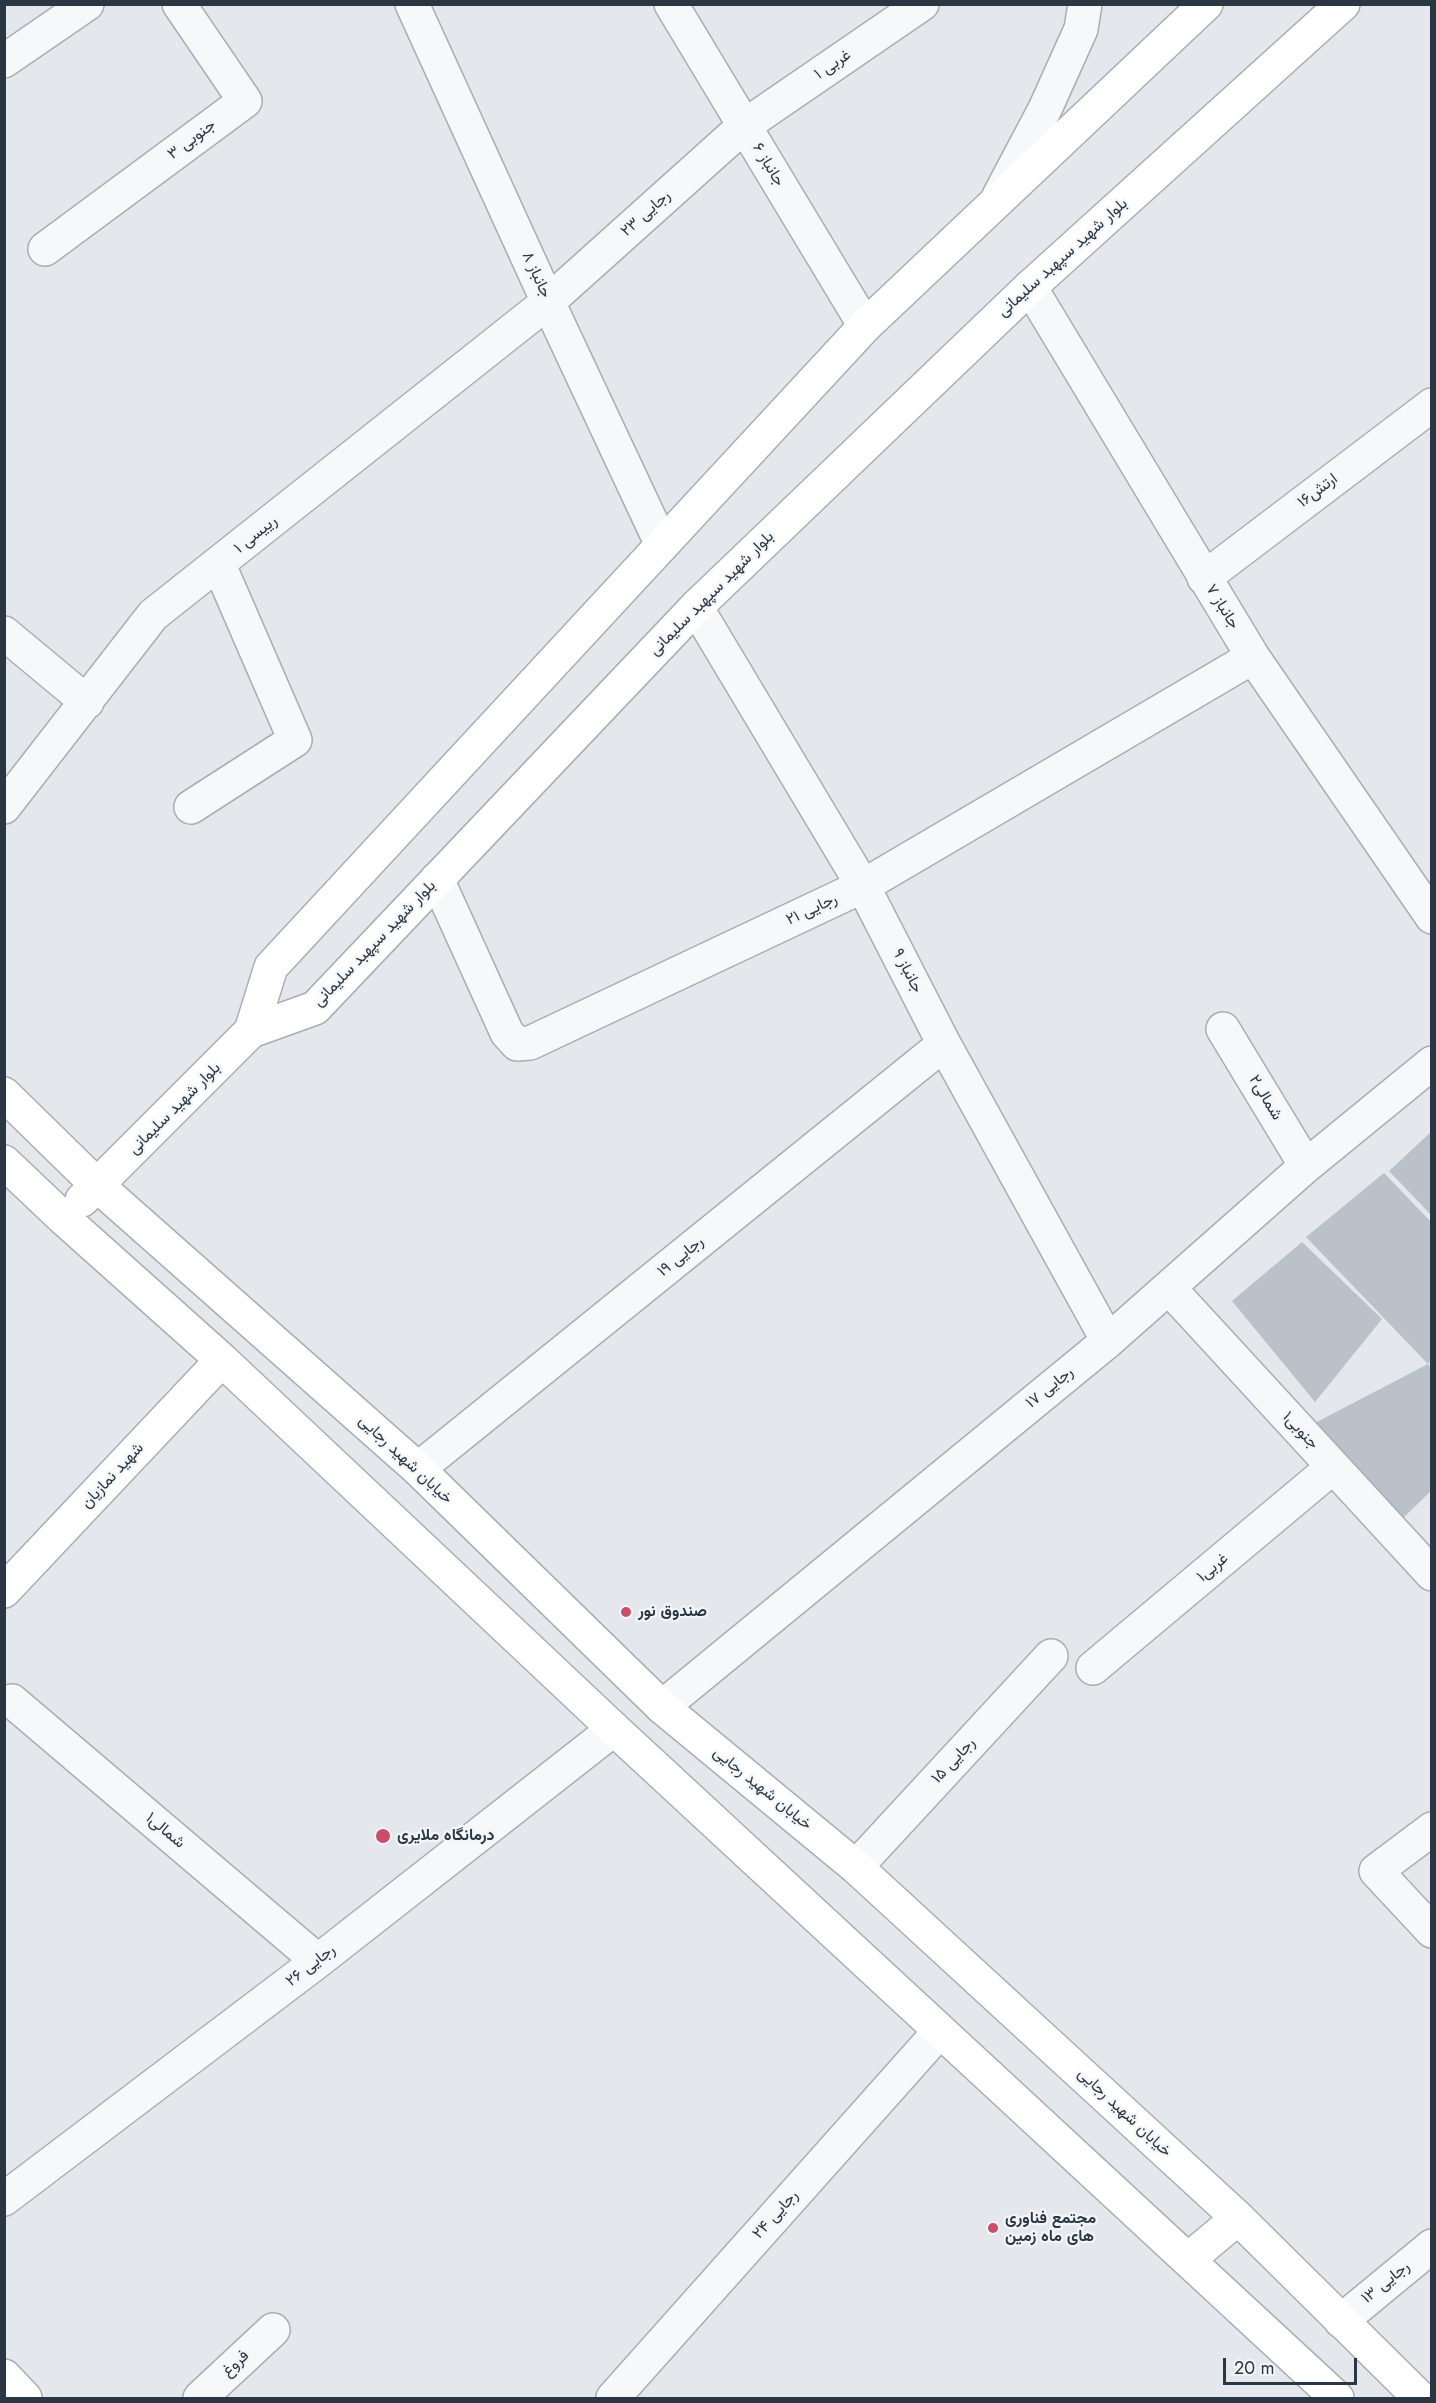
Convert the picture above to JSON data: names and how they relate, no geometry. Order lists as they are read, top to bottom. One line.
{"streets":{"main road":["بلوار شهید سپهبد سلیمانی","بلوار شهید سلیمانی","خیابان شهید رجایی","شهید نمازیان"],"street":["غربی ۱","جنوبی ۳","جانباز ۶","رجایی ۲۳","جانباز ۸","ارتش۱۶","رییسی ۱","جانباز ۷","رجایی ۲۱","جانباز ۹","شمالی۲","رجایی ۱۹","رجایی ۱۷","جنوبی۱","غربی۱","رجایی ۱۵","شمالی۱","رجایی ۲۶","رجایی ۲۴","رجایی ۱۳","فروغ"]},"crossings":[["غربی ۱","جانباز ۶"],["غربی ۱","رجایی ۲۳"],["جانباز ۶","رجایی ۲۳"],["رجایی ۲۳","جانباز ۸"],["رجایی ۲۳","رییسی ۱"],["بلوار شهید سپهبد سلیمانی","جانباز ۷"],["بلوار شهید سپهبد سلیمانی","رجایی ۲۱"],["بلوار شهید سپهبد سلیمانی","جانباز ۹"],["بلوار شهید سپهبد سلیمانی","بلوار شهید سلیمانی"],["جانباز ۸","رییسی ۱"],["ارتش۱۶","جانباز ۷"],["جانباز ۷","رجایی ۲۱"],["رجایی ۲۱","جانباز ۹"],["جانباز ۹","رجایی ۱۹"],["جانباز ۹","رجایی ۱۷"],["شمالی۲","رجایی ۱۷"],["بلوار شهید سلیمانی","خیابان شهید رجایی"],["رجایی ۱۹","خیابان شهید رجایی"],["رجایی ۱۷","جنوبی۱"],["رجایی ۱۷","خیابان شهید رجایی"],["جنوبی۱","غربی۱"],["خیابان شهید رجایی","رجایی ۱۵"],["خیابان شهید رجایی","رجایی ۱۳"],["شمالی۱","رجایی ۲۶"]],"places":["صندوق نور","درمانگاه ملایری","مجتمع فناوری های ماه زمین"],"scale_bar":"20 m"}
